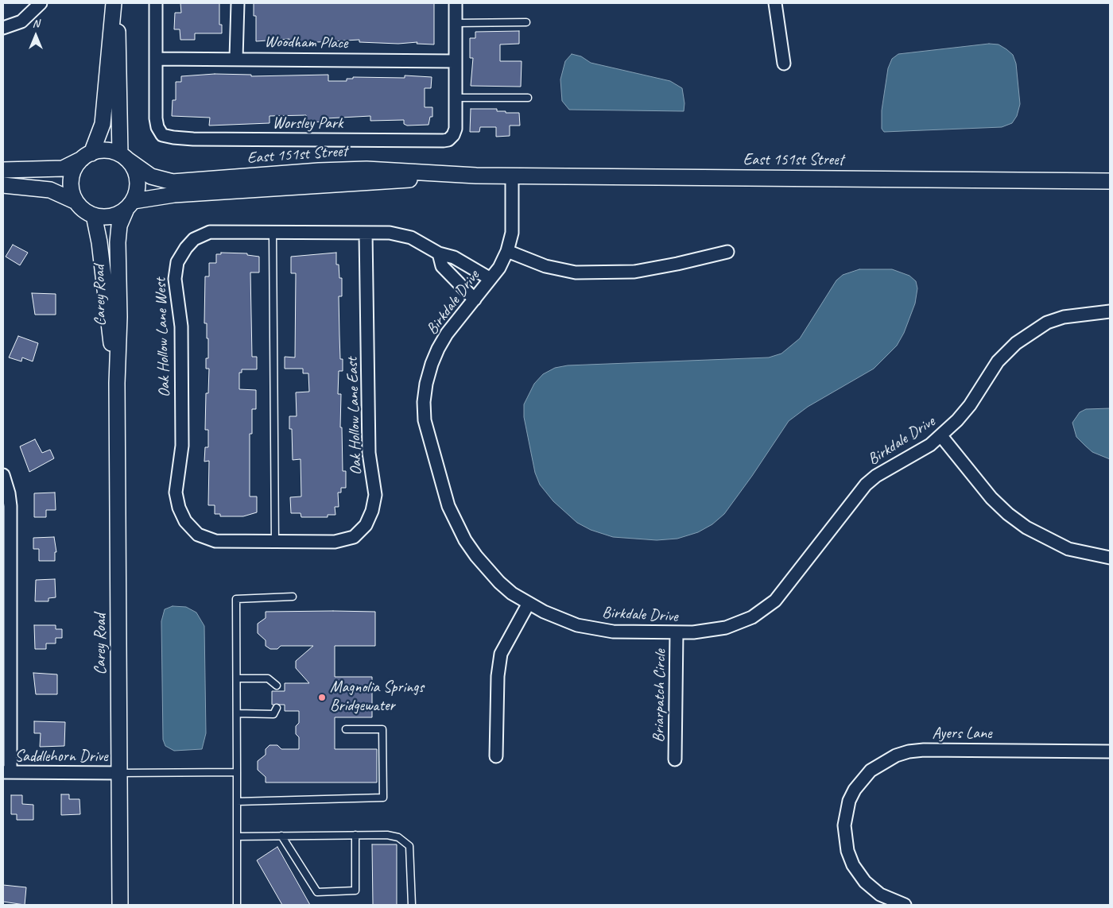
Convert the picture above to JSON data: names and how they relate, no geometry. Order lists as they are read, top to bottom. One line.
{"streets":{"street":["Woodham Place","Worsley Park","East 151st Street","Carey Road","Birkdale Drive","Oak Hollow Lane West","Oak Hollow Lane East","Briarpatch Circle","Ayers Lane","Saddlehorn Drive"]},"crossings":[["Woodham Place","Worsley Park"],["East 151st Street","Carey Road"],["East 151st Street","Birkdale Drive"],["Carey Road","Saddlehorn Drive"],["Birkdale Drive","Oak Hollow Lane West"],["Birkdale Drive","Briarpatch Circle"],["Oak Hollow Lane West","Oak Hollow Lane East"]],"places":["Magnolia Springs Bridgewater"],"north":"top"}
